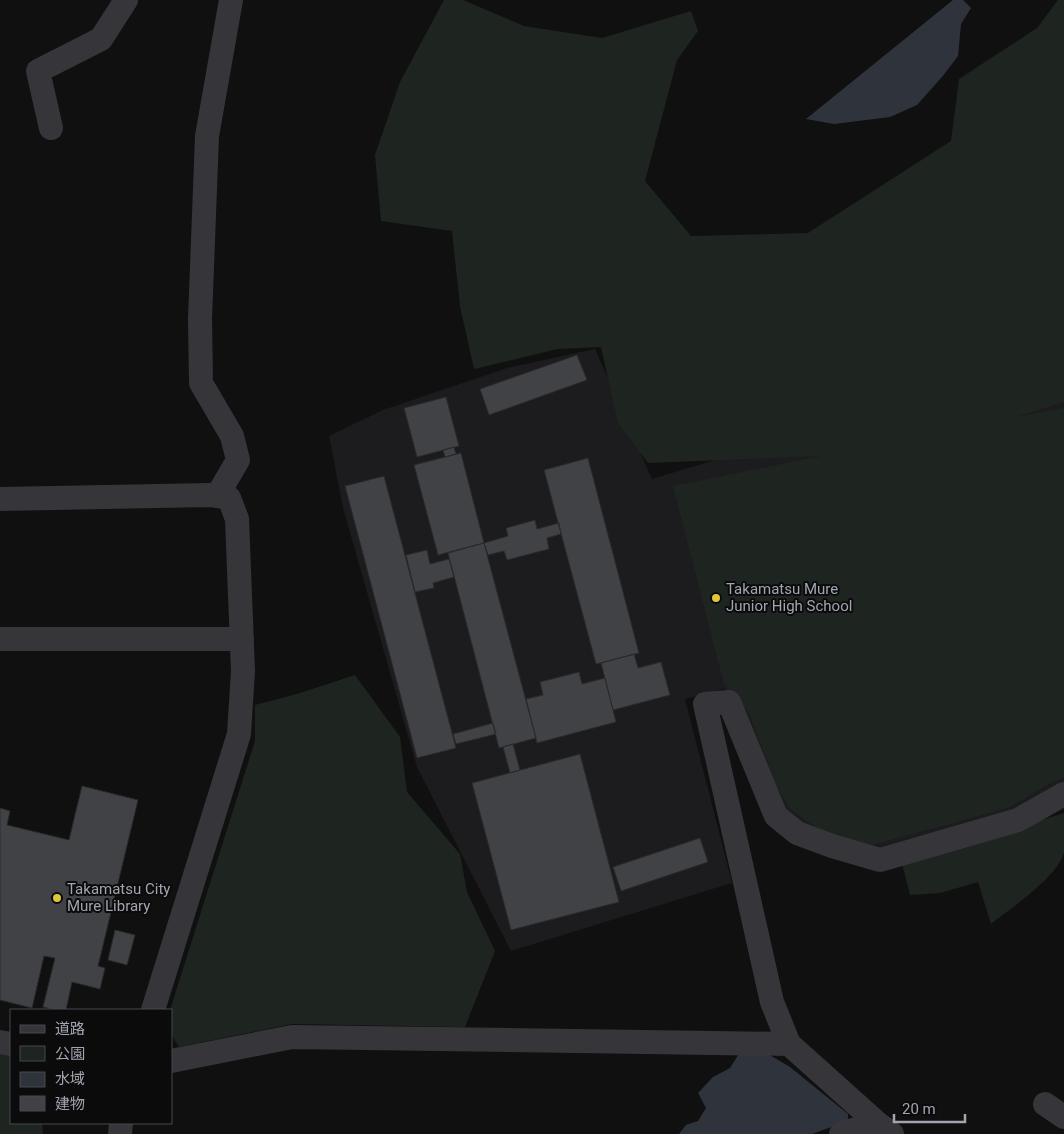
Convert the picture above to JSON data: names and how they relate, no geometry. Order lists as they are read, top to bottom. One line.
{"places":["Takamatsu Mure Junior High School","Takamatsu City Mure Library"],"legend":["道路","公園","水域","建物"],"scale_bar":"20 m"}
